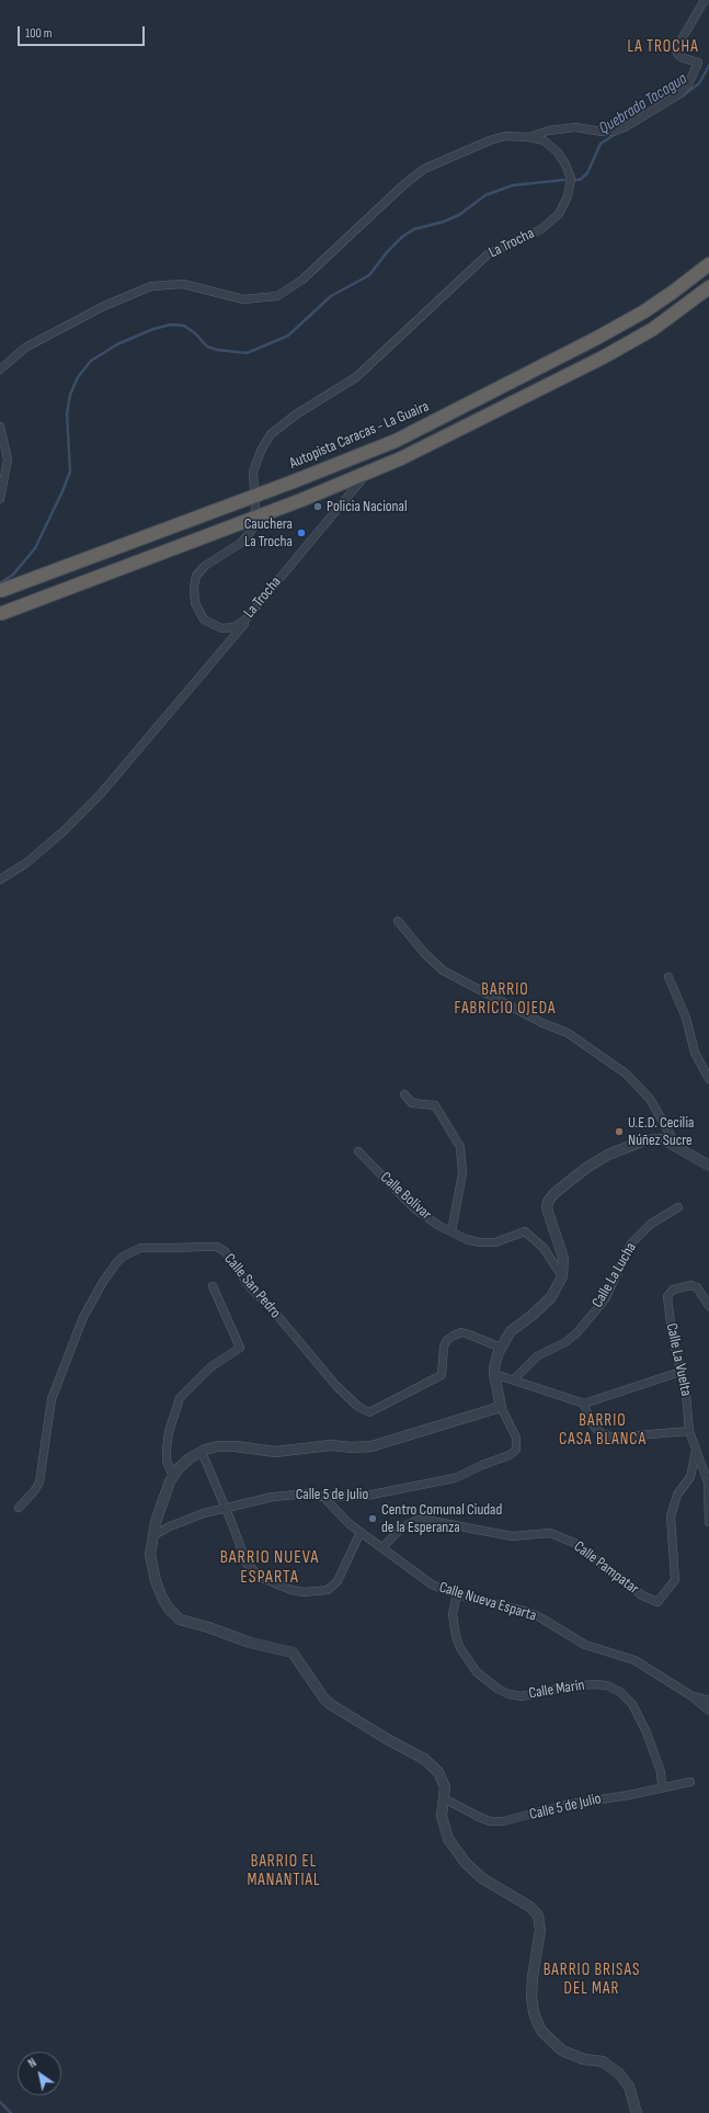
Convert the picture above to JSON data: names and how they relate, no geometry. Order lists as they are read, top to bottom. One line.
{"streets":{"highway":["Autopista Caracas - La Guaira"],"street":["La Trocha","Calle Bolívar","Calle La Lucha","Calle San Pedro","Calle La Vuelta","Calle 5 de Julio","Calle Pampatar","Calle Nueva Esparta","Calle Marín"]},"crossings":[["Calle La Vuelta","Calle Pampatar"],["Calle 5 de Julio","Calle Nueva Esparta"],["Calle 5 de Julio","Calle Marín"],["Calle Pampatar","Calle Nueva Esparta"],["Calle Nueva Esparta","Calle Marín"]],"districts":["LA TROCHA","BARRIO FABRICIO OJEDA","BARRIO CASA BLANCA","BARRIO NUEVA ESPARTA","BARRIO EL MANANTIAL","BARRIO BRISAS DEL MAR"],"water":["Quebrada Tacagua"],"places":["Policia Nacional","Cauchera La Trocha","U.E.D. Cecilia Núñez Sucre","Centro Comunal Ciudad de la Esperanza"],"scale_bar":"100 m","north":"top left"}
